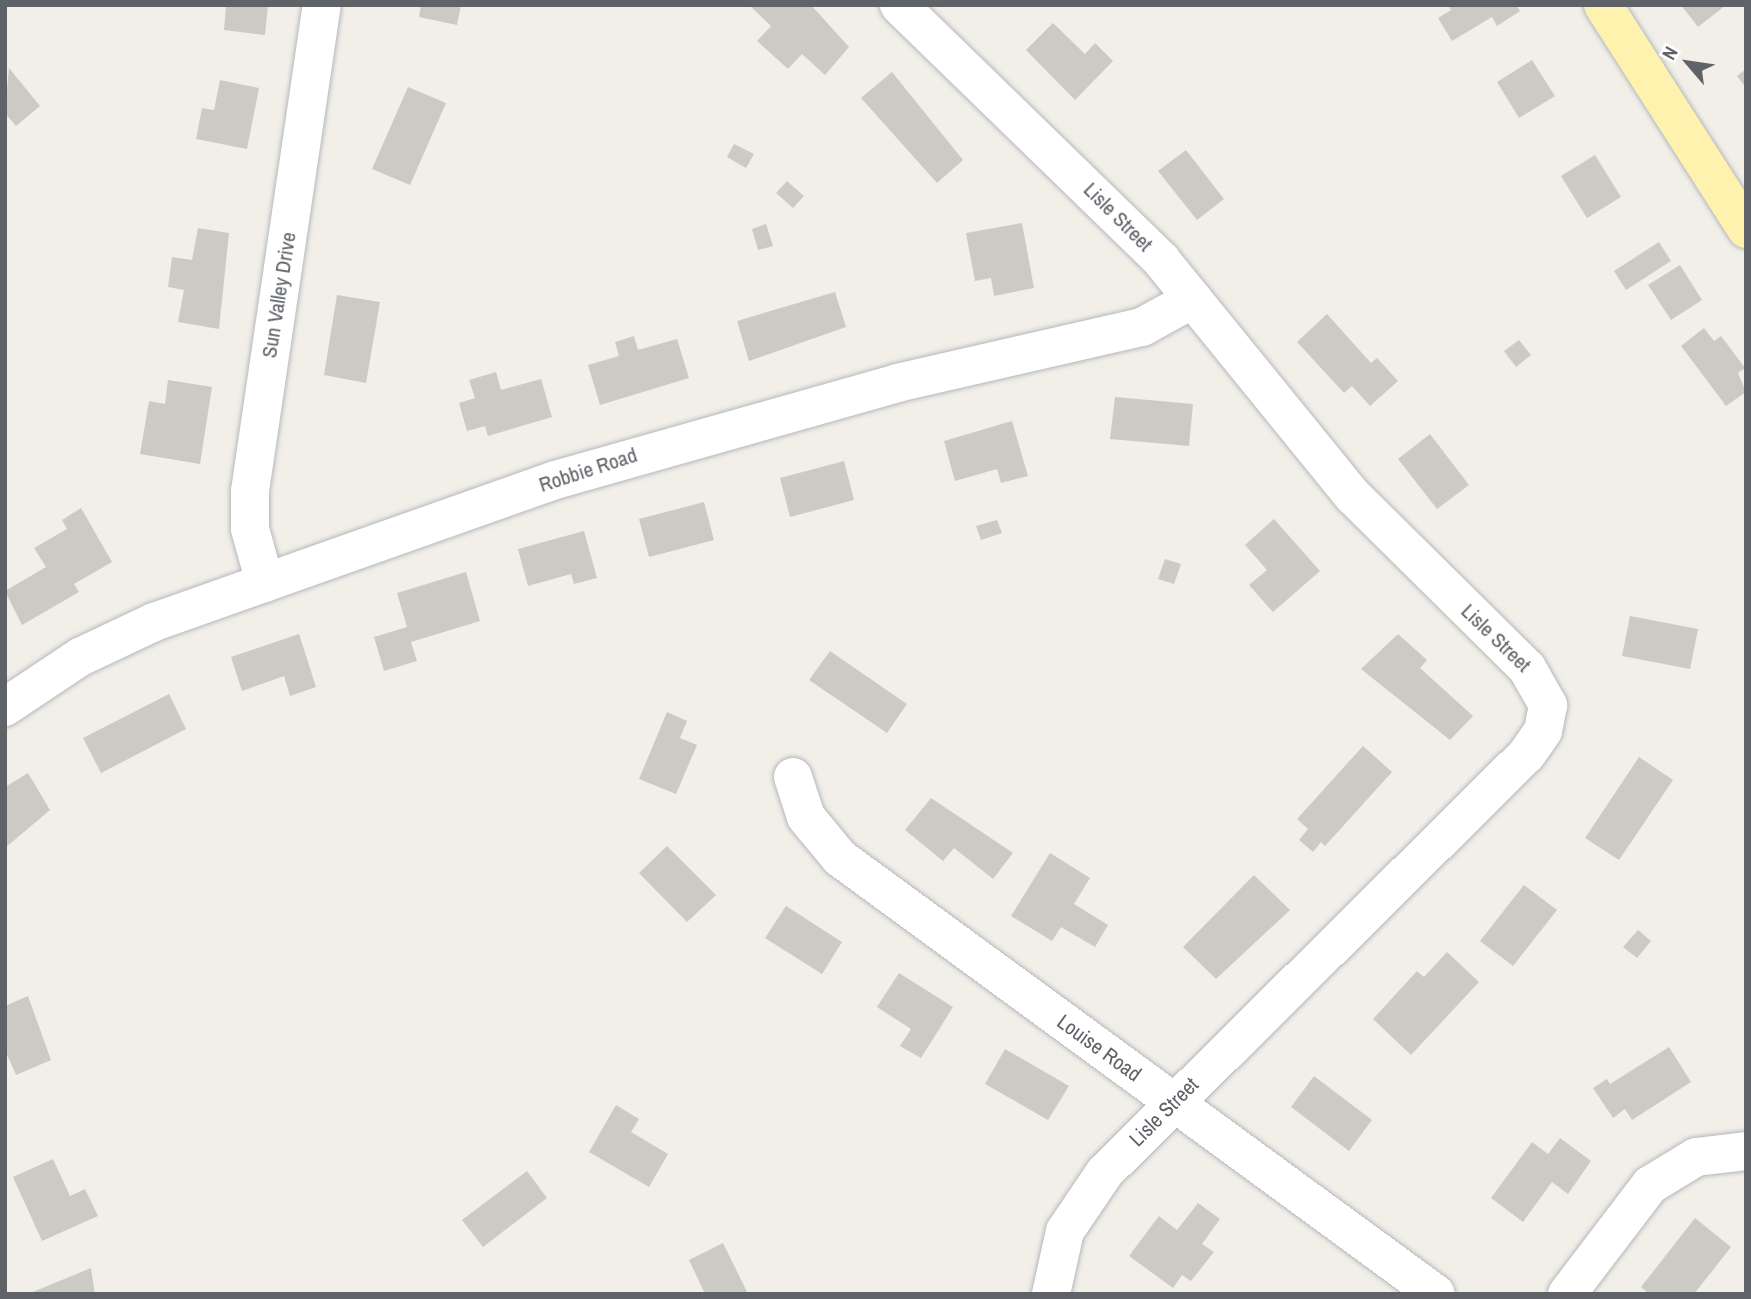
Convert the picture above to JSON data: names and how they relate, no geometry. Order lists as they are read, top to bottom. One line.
{"streets":{"street":["Lisle Street","Sun Valley Drive","Robbie Road","Louise Road"]},"crossings":[["Lisle Street","Robbie Road"],["Lisle Street","Louise Road"],["Sun Valley Drive","Robbie Road"]],"north":"top left"}
